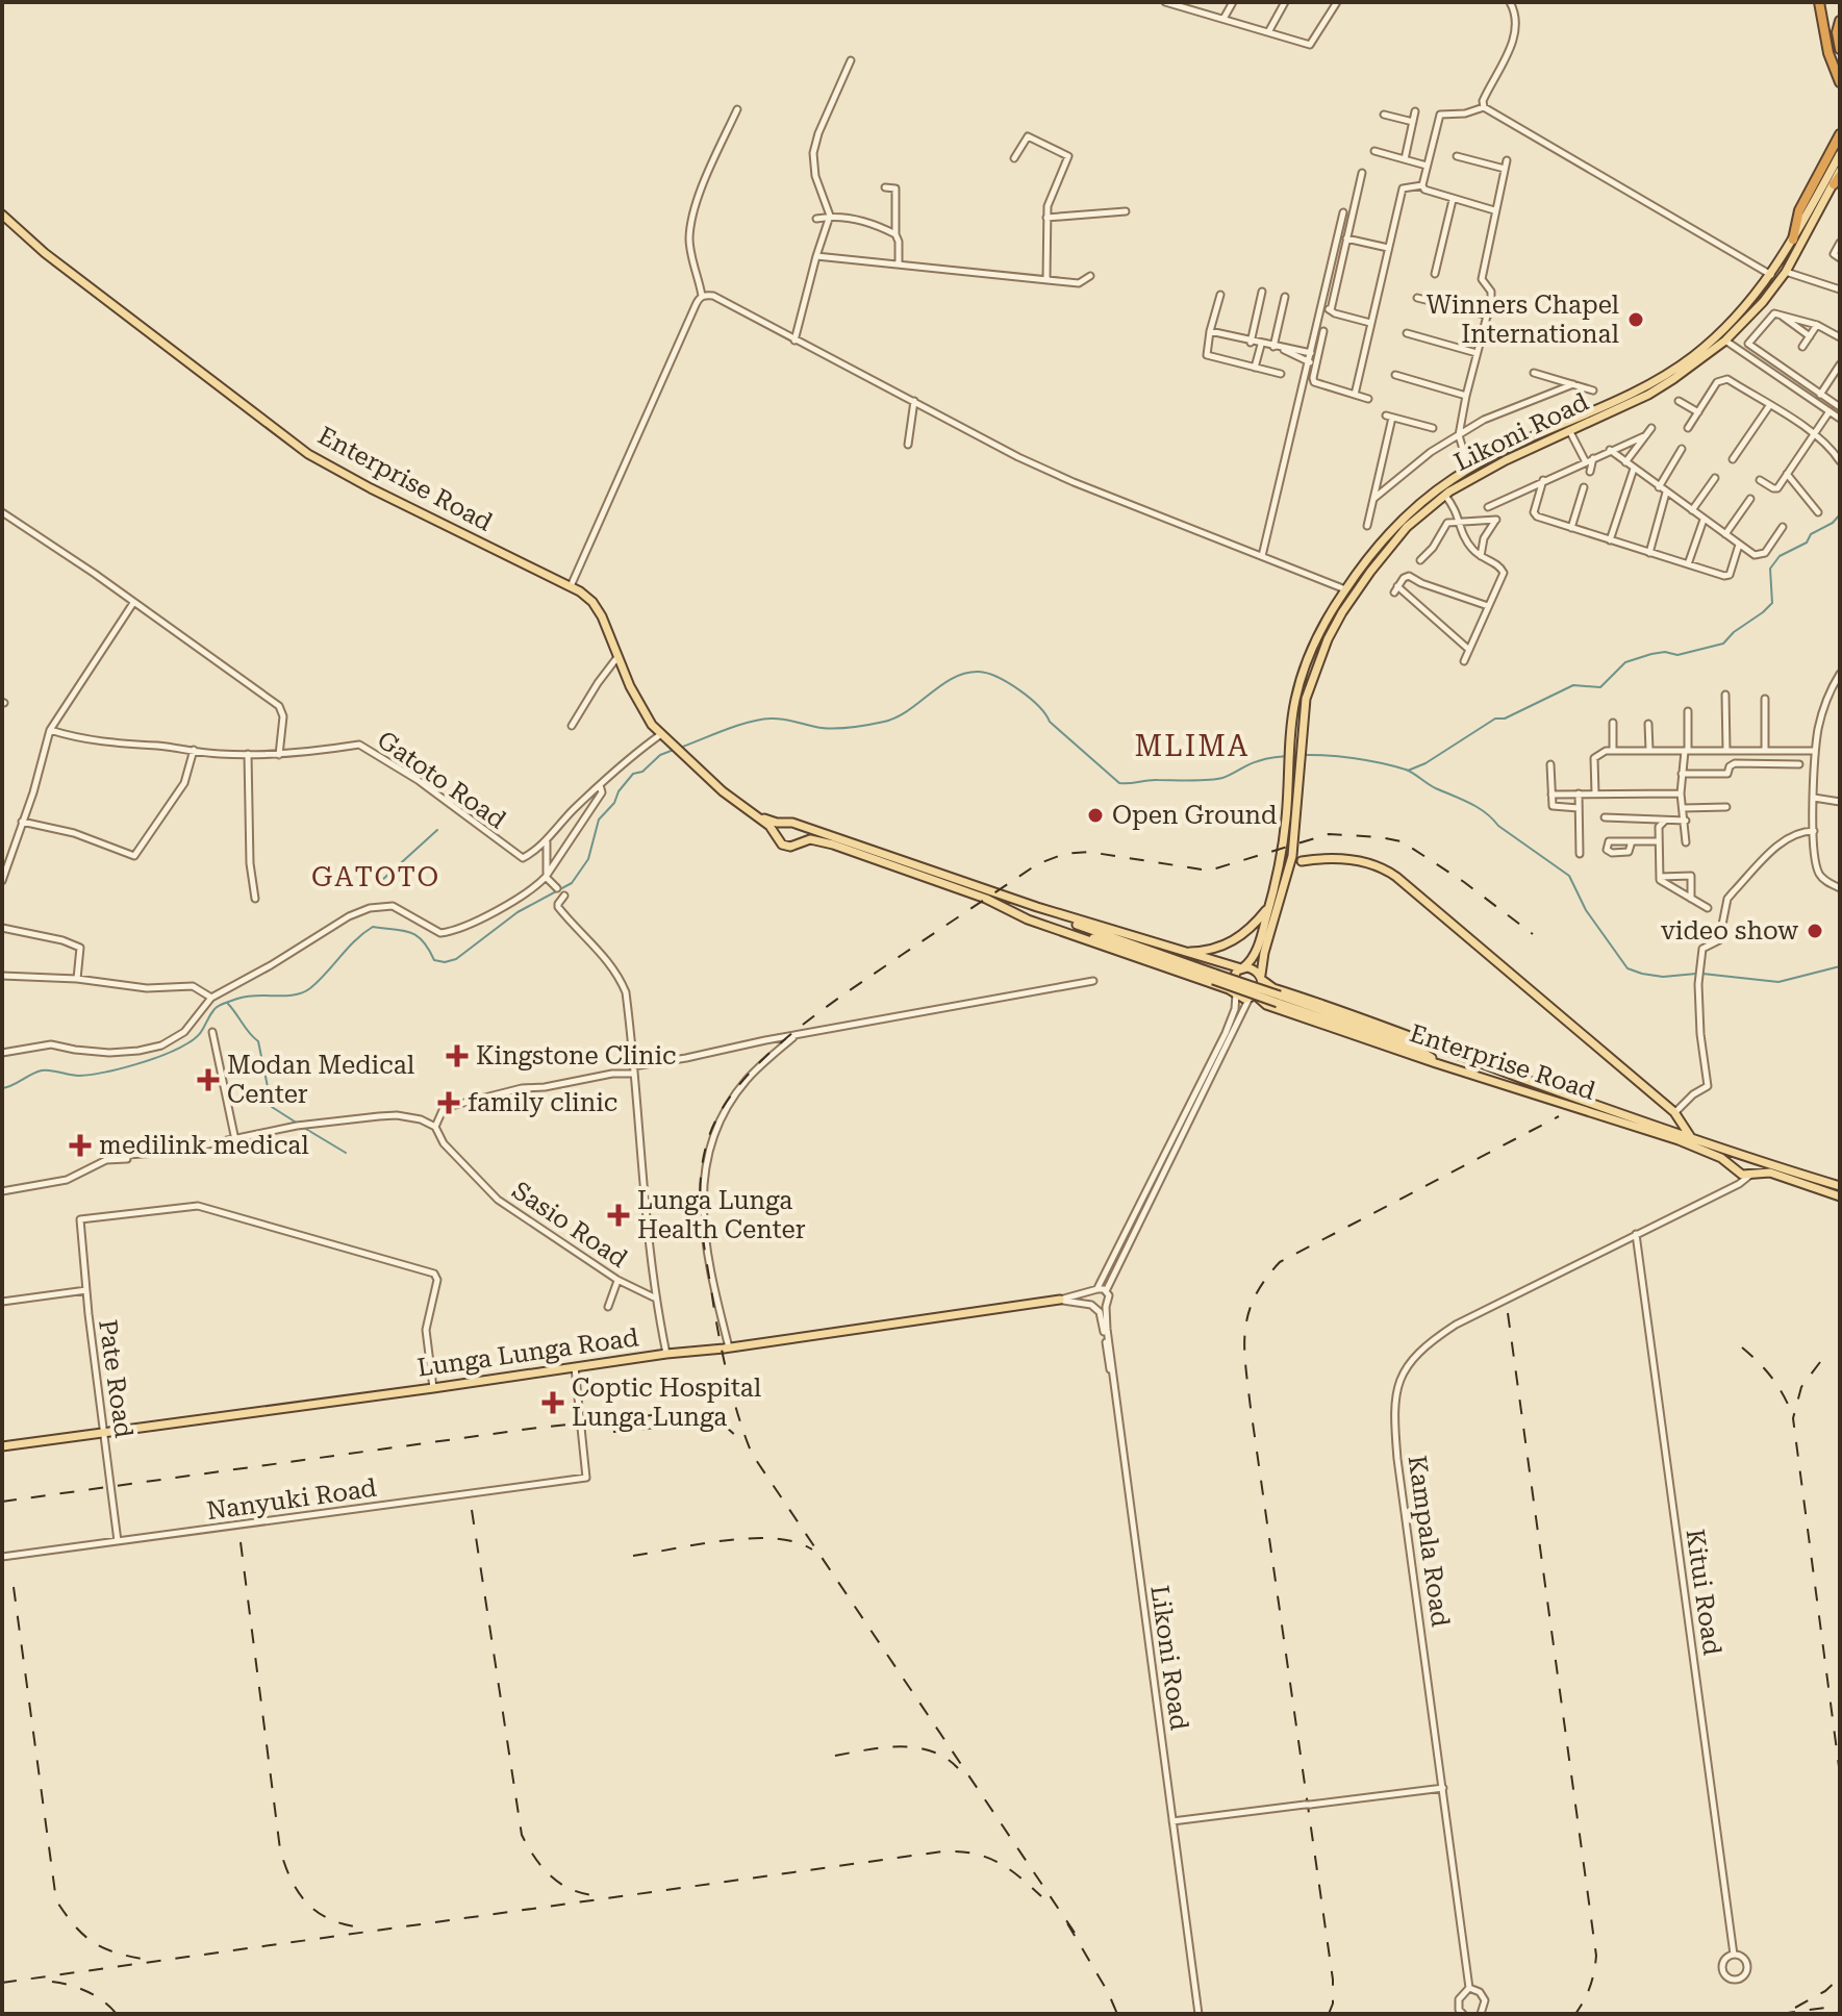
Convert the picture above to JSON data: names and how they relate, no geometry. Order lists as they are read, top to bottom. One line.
{"streets":{"main road":["Likoni Road","Enterprise Road","Lunga Lunga Road"],"street":["Gatoto Road","Sasio Road","Pate Road","Nanyuki Road","Kampala Road","Kitui Road"]},"crossings":[["Likoni Road","Enterprise Road"],["Likoni Road","Lunga Lunga Road"],["Enterprise Road","Kampala Road"],["Lunga Lunga Road","Pate Road"],["Lunga Lunga Road","Nanyuki Road"],["Pate Road","Nanyuki Road"],["Kampala Road","Kitui Road"]],"districts":["MLIMA","GATOTO"],"places":{"other":["Winners Chapel International","Open Ground","video show"],"health":["Kingstone Clinic","Modan Medical Center","family clinic","medilink medical","Lunga Lunga Health Center","Coptic Hospital Lunga Lunga"]}}
